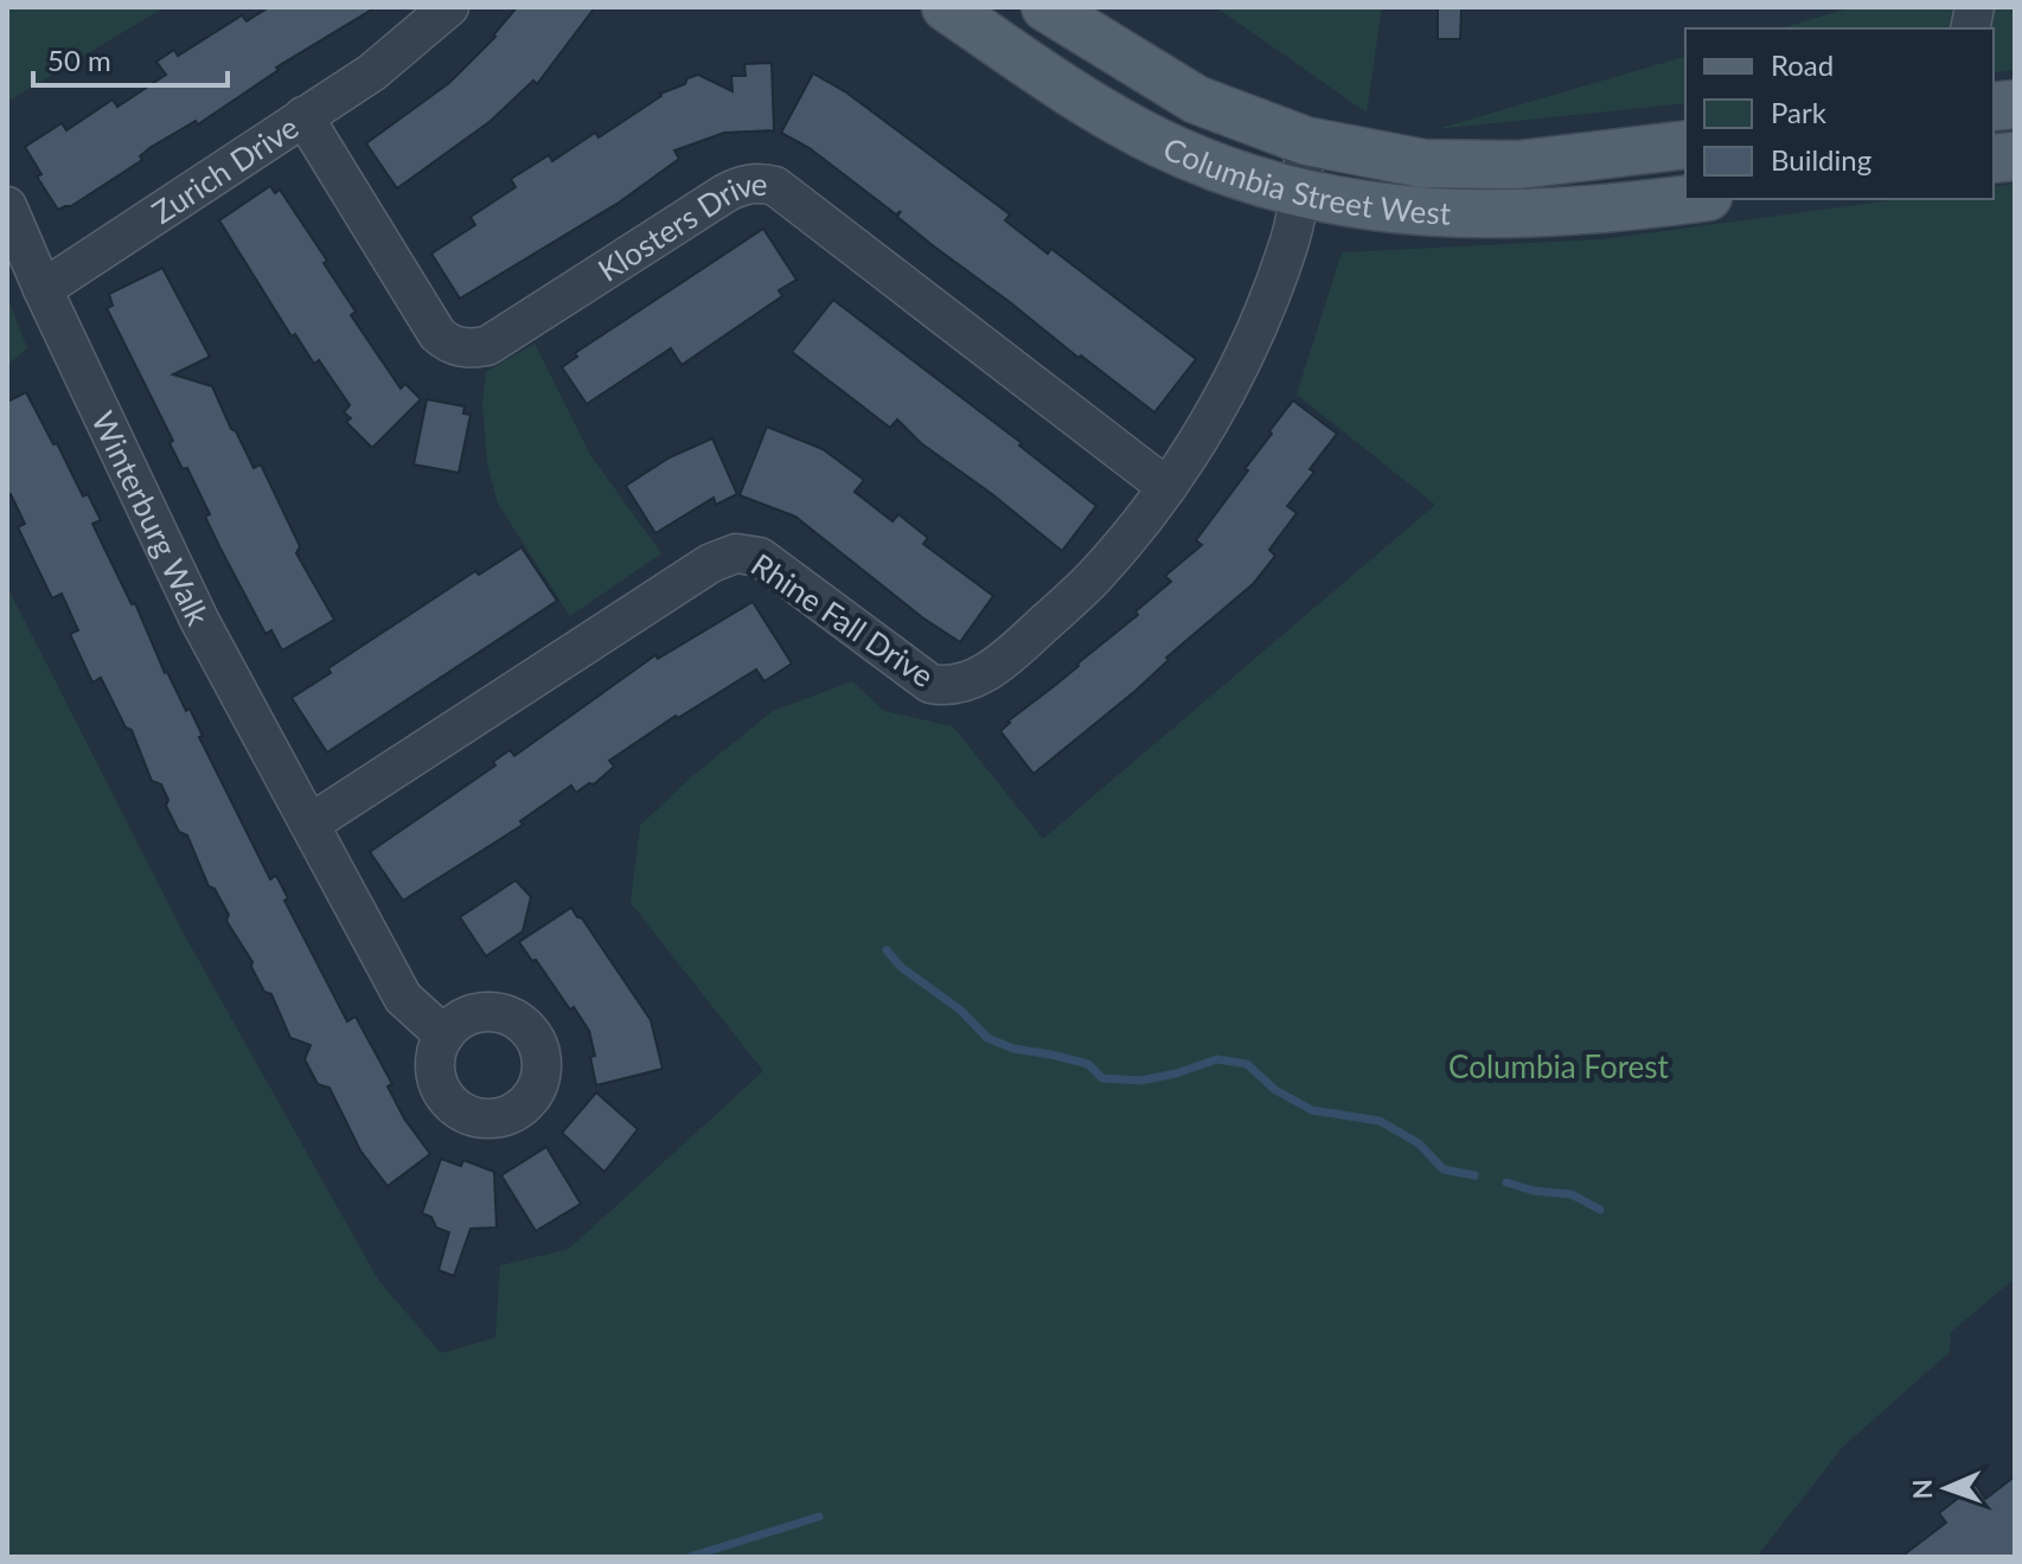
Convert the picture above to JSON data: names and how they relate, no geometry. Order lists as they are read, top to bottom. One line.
{"streets":{"main road":["Columbia Street West"],"street":["Zurich Drive","Klosters Drive","Winterburg Walk","Rhine Fall Drive"]},"crossings":[["Zurich Drive","Klosters Drive"],["Zurich Drive","Winterburg Walk"],["Columbia Street West","Rhine Fall Drive"],["Klosters Drive","Rhine Fall Drive"],["Winterburg Walk","Rhine Fall Drive"]],"parks":["Columbia Forest"],"legend":["Road","Park","Building"],"scale_bar":"50 m","north":"left"}
